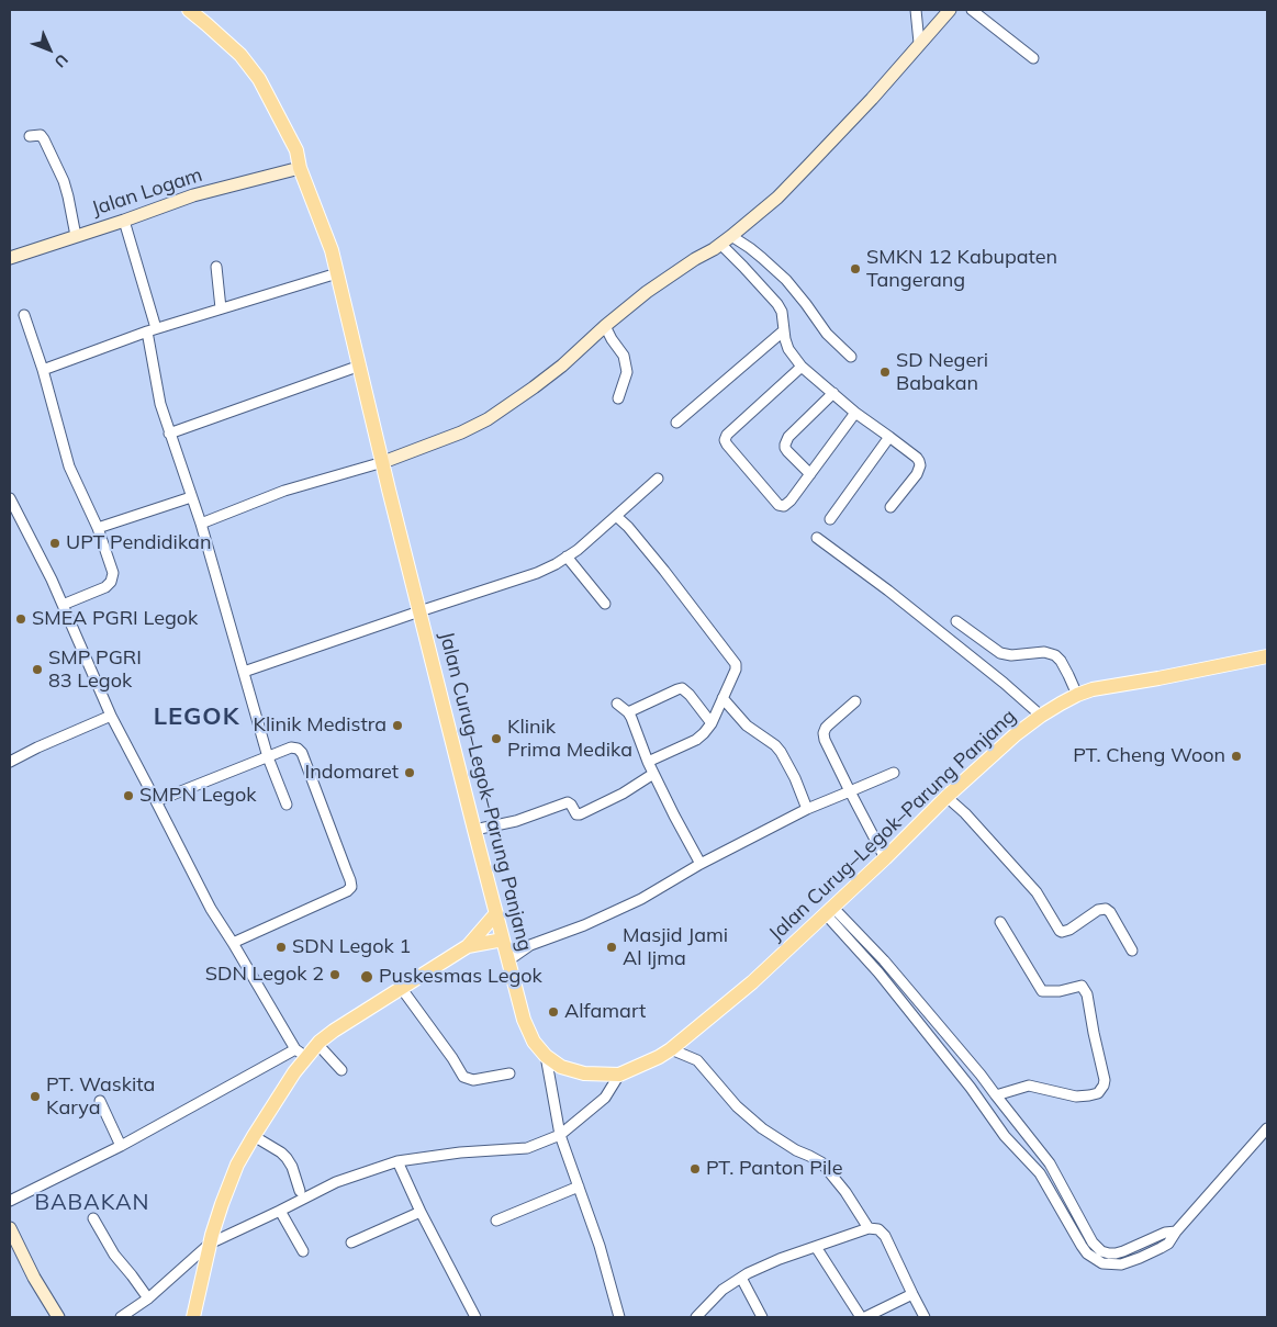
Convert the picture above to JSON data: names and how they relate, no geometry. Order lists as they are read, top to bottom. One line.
{"streets":{"main road":["Jalan Curug–Legok–Parung Panjang"],"street":["Jalan Logam"]},"crossings":[["Jalan Logam","Jalan Curug–Legok–Parung Panjang"]],"districts":["LEGOK","BABAKAN"],"places":["SMKN 12 Kabupaten Tangerang","SD Negeri Babakan","UPT Pendidikan","SMEA PGRI Legok","SMP PGRI 83 Legok","Klinik Medistra","Klinik Prima Medika","PT. Cheng Woon","Indomaret","SMPN Legok","SDN Legok 1","Masjid Jami Al Ijma","SDN Legok 2","Puskesmas Legok","Alfamart","PT. Waskita Karya","PT. Panton Pile"],"north":"bottom right"}
